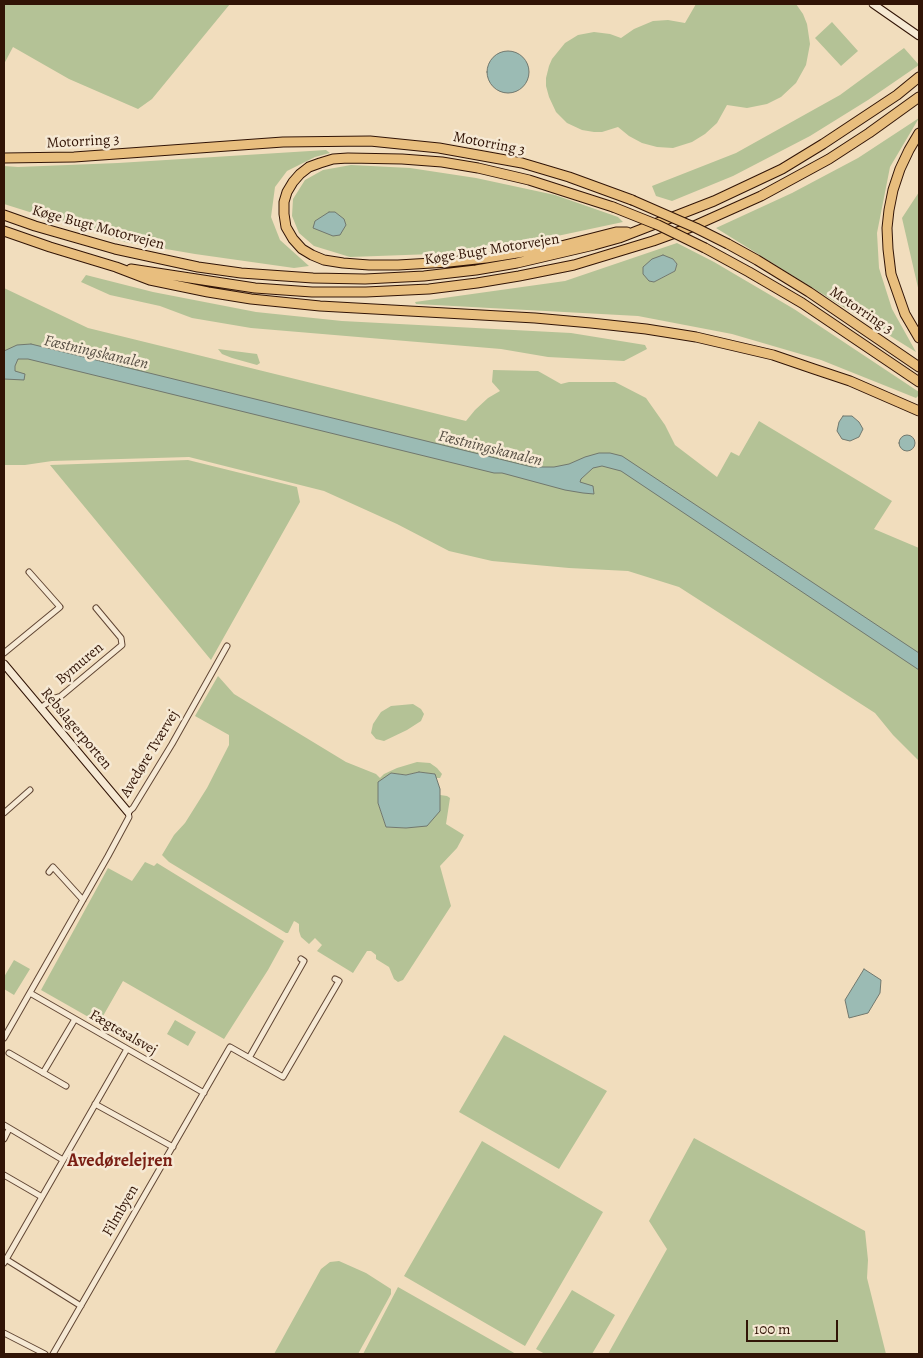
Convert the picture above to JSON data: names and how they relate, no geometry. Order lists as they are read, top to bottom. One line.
{"streets":{"highway":["Motorring 3","Køge Bugt Motorvejen"],"street":["Bymuren","Rebslagerporten","Avedøre Tværvej","Fægtesalsvej","Filmbyen"]},"crossings":[["Bymuren","Rebslagerporten"],["Rebslagerporten","Avedøre Tværvej"],["Avedøre Tværvej","Fægtesalsvej"],["Fægtesalsvej","Filmbyen"]],"districts":["Avedørelejren"],"water":["Fæstningskanalen"],"scale_bar":"100 m"}
